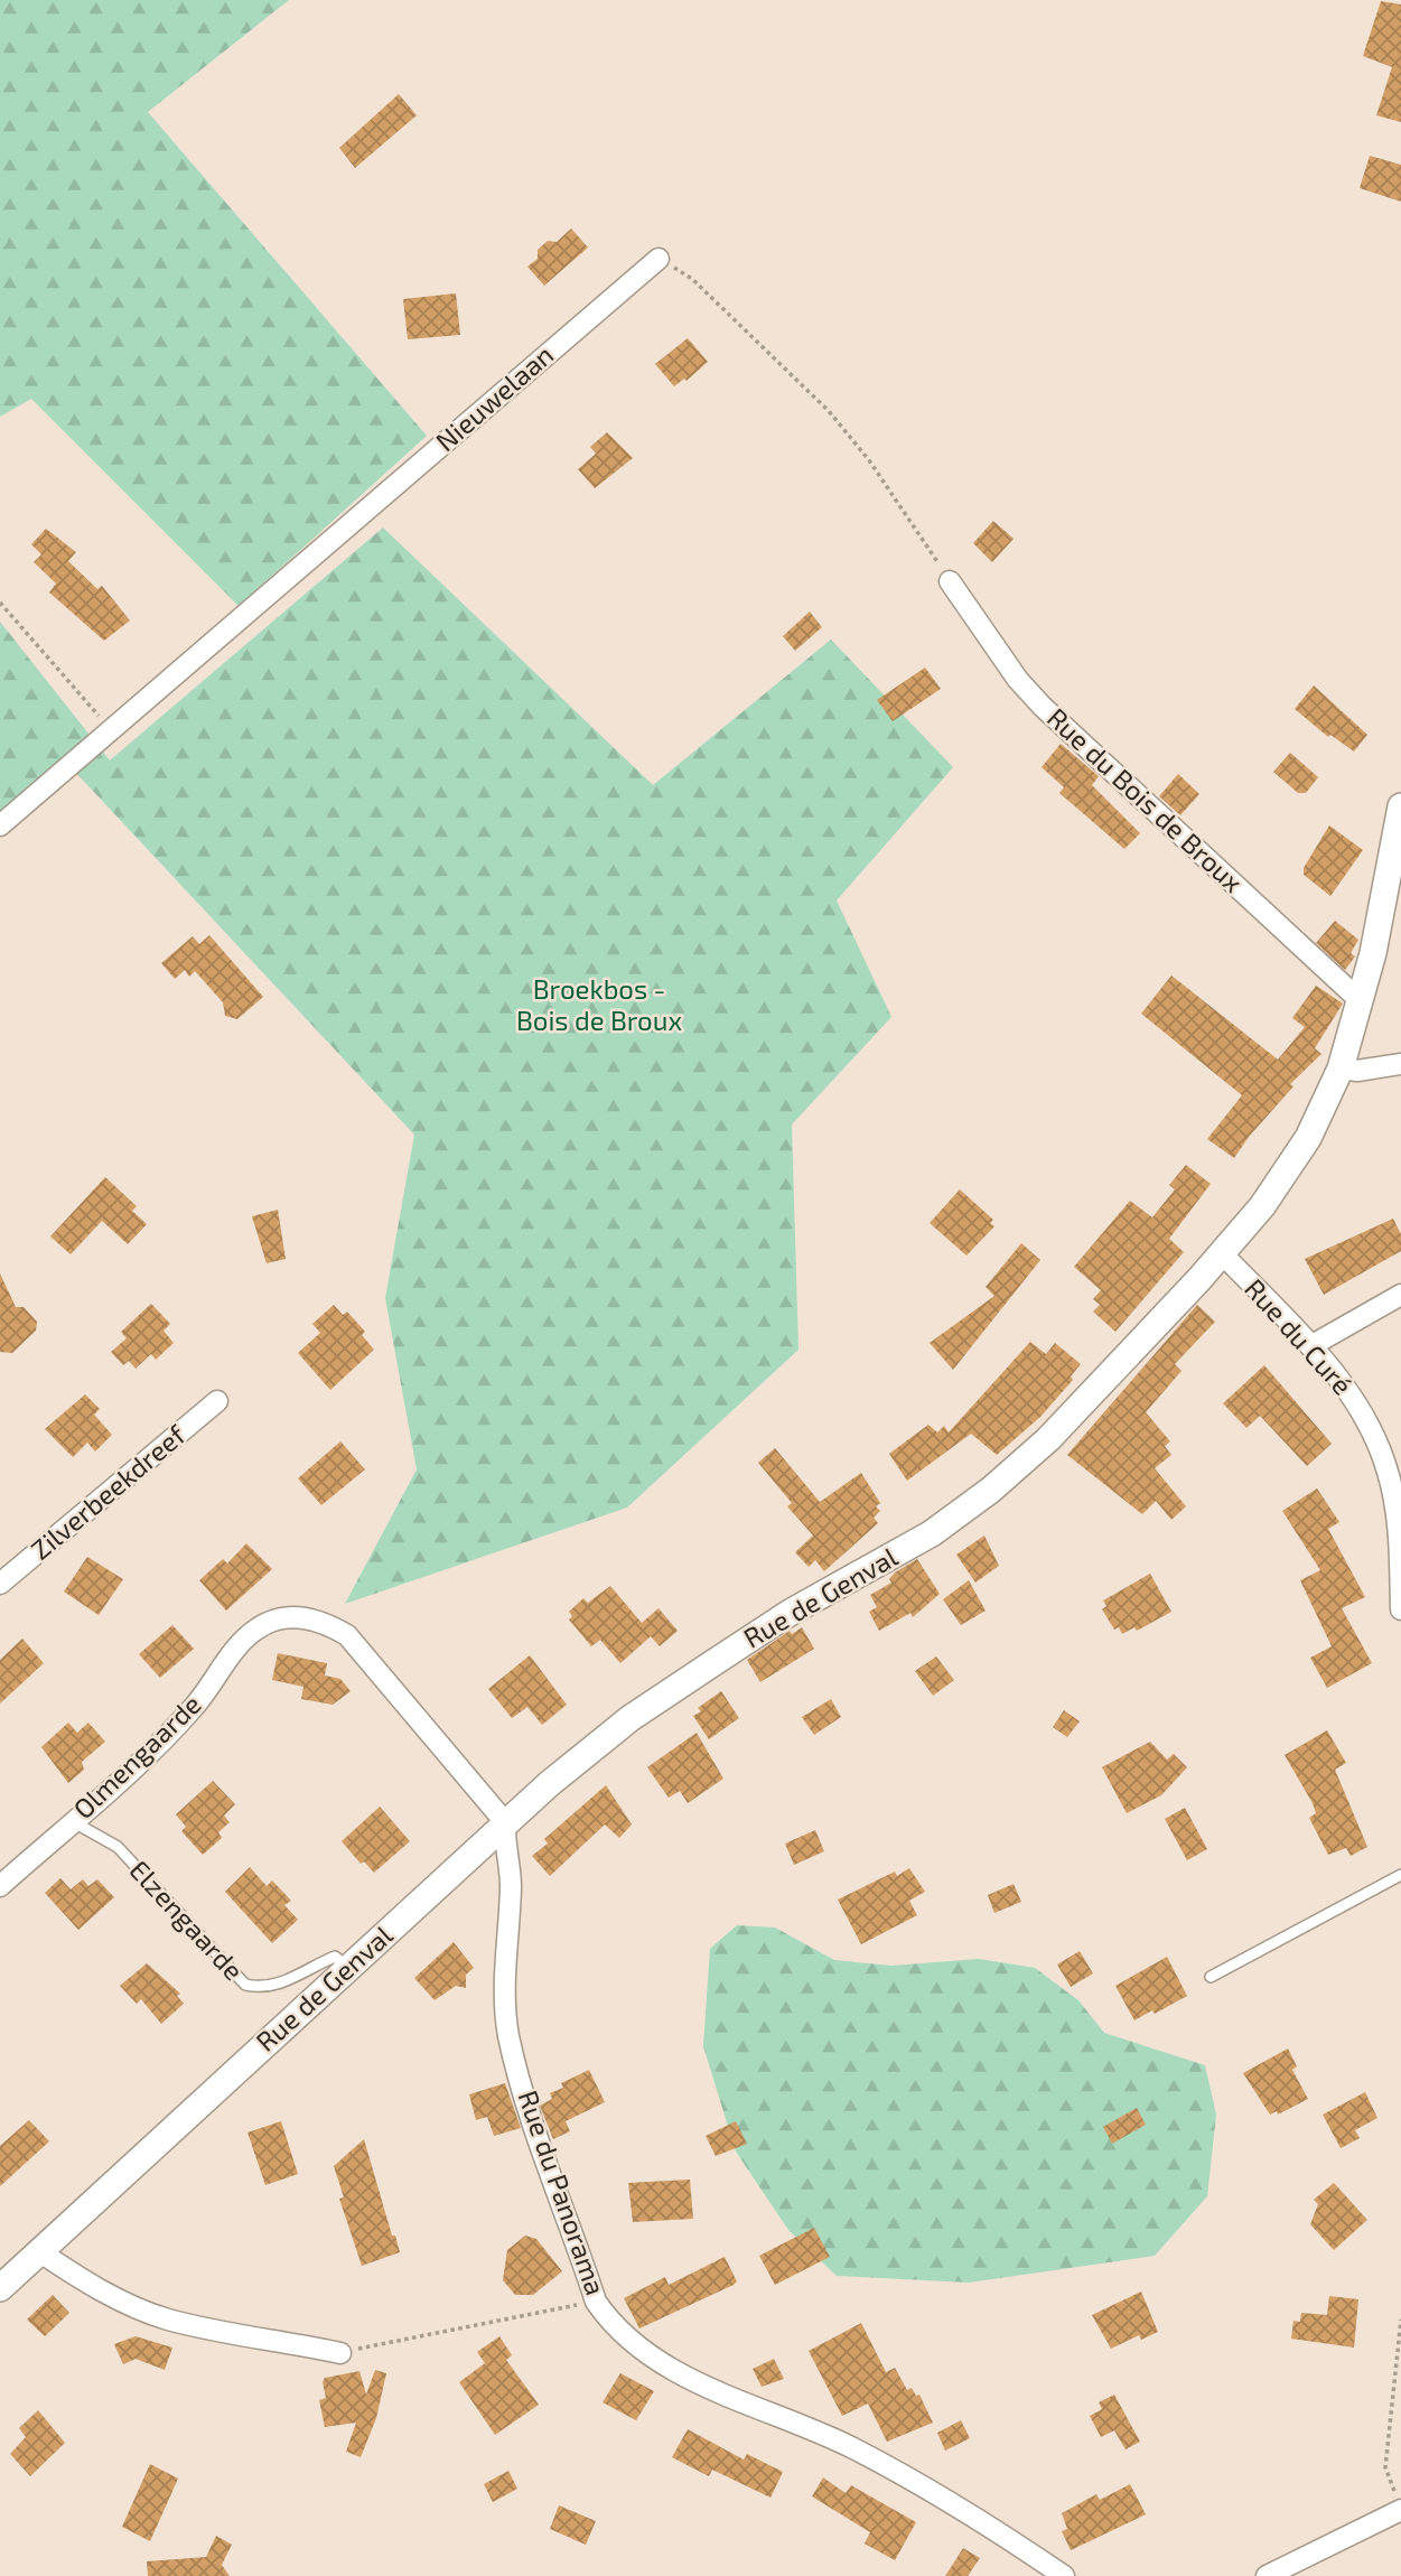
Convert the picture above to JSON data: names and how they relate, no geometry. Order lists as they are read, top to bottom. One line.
{"streets":{"street":["Nieuwelaan","Rue du Bois de Broux","Rue du Curé","Zilverbeekdreef","Rue de Genval","Olmengaarde","Rue du Panorama"],"lane":["Elzengaarde"]},"crossings":[["Rue du Bois de Broux","Rue de Genval"],["Rue du Curé","Rue de Genval"],["Rue de Genval","Olmengaarde"],["Rue de Genval","Elzengaarde"],["Rue de Genval","Rue du Panorama"],["Olmengaarde","Elzengaarde"],["Olmengaarde","Rue du Panorama"]],"parks":["Broekbos - Bois de Broux"]}
